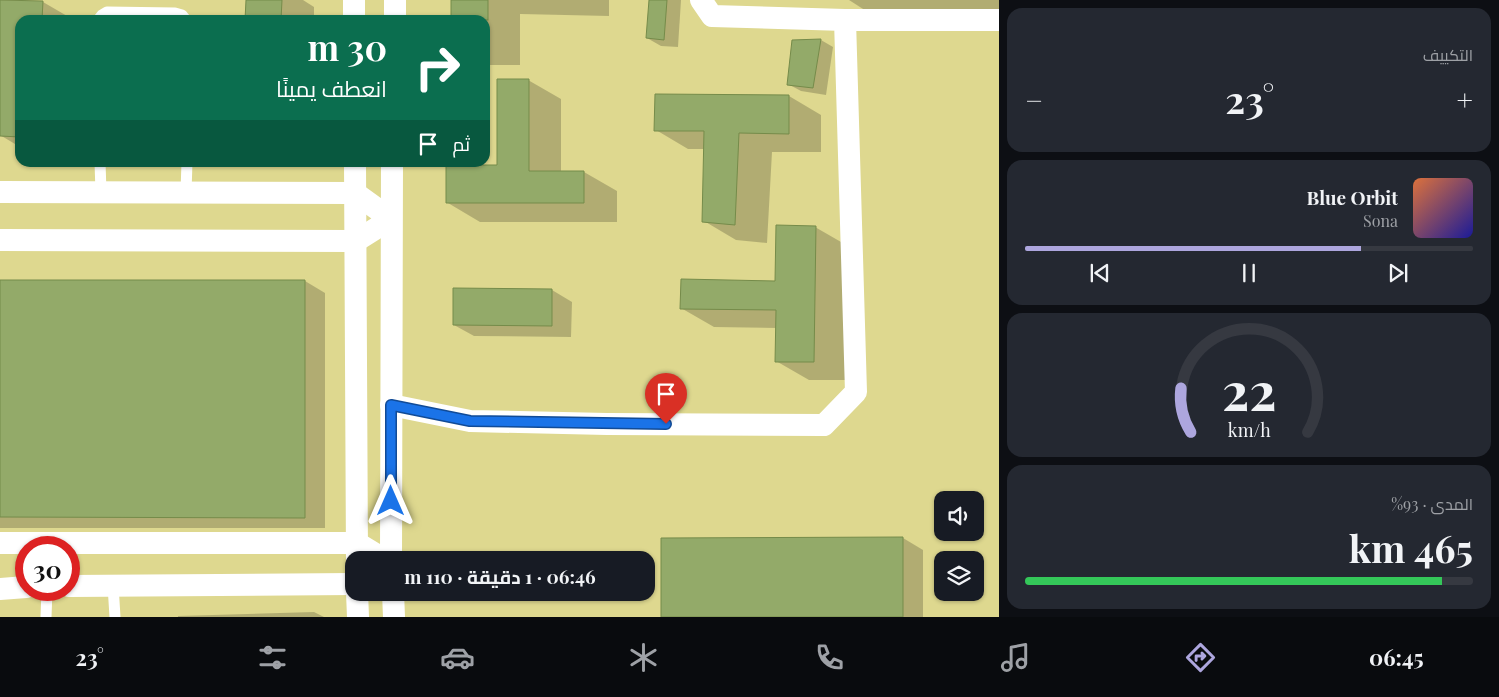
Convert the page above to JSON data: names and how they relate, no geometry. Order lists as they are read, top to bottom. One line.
{"page":{"tile":["التكييف",["المدى · 93%","465 km"]],"turn":["30 m","انعطف يمينًا"],"heat":["−","23°","+"],"then":"ثم","song":["Blue Orbit","Sona"],"limit":"30","trip":"06:46 · 1 دقيقة · 110 m","tabs":["06:45","23°"],"gauge":["22","km/h"]}}
